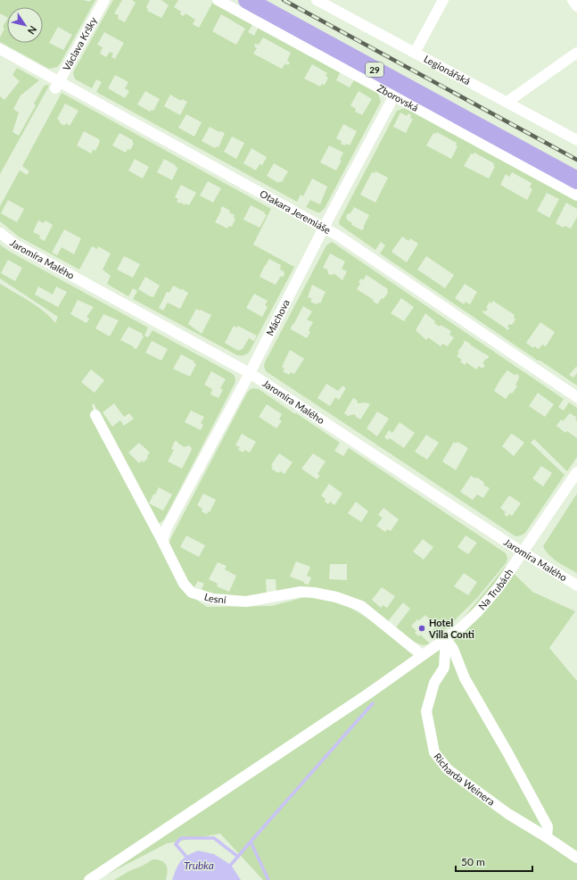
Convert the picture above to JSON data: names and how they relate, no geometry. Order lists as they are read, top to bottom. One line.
{"streets":{"main road":["29"],"street":["Václava Kršky","Legionářská","Zborovská","Otakara Jeremiáše","Jaromíra Malého","Máchova","Na Trubách","Lesní","Richarda Weinera"]},"crossings":[["Václava Kršky","Otakara Jeremiáše"],["Zborovská","Máchova"],["Otakara Jeremiáše","Máchova"],["Jaromíra Malého","Máchova"],["Jaromíra Malého","Na Trubách"],["Máchova","Lesní"],["Na Trubách","Lesní"],["Na Trubách","Richarda Weinera"]],"water":["Trubka"],"places":["Hotel Villa Conti"],"scale_bar":"50 m","north":"bottom right"}
